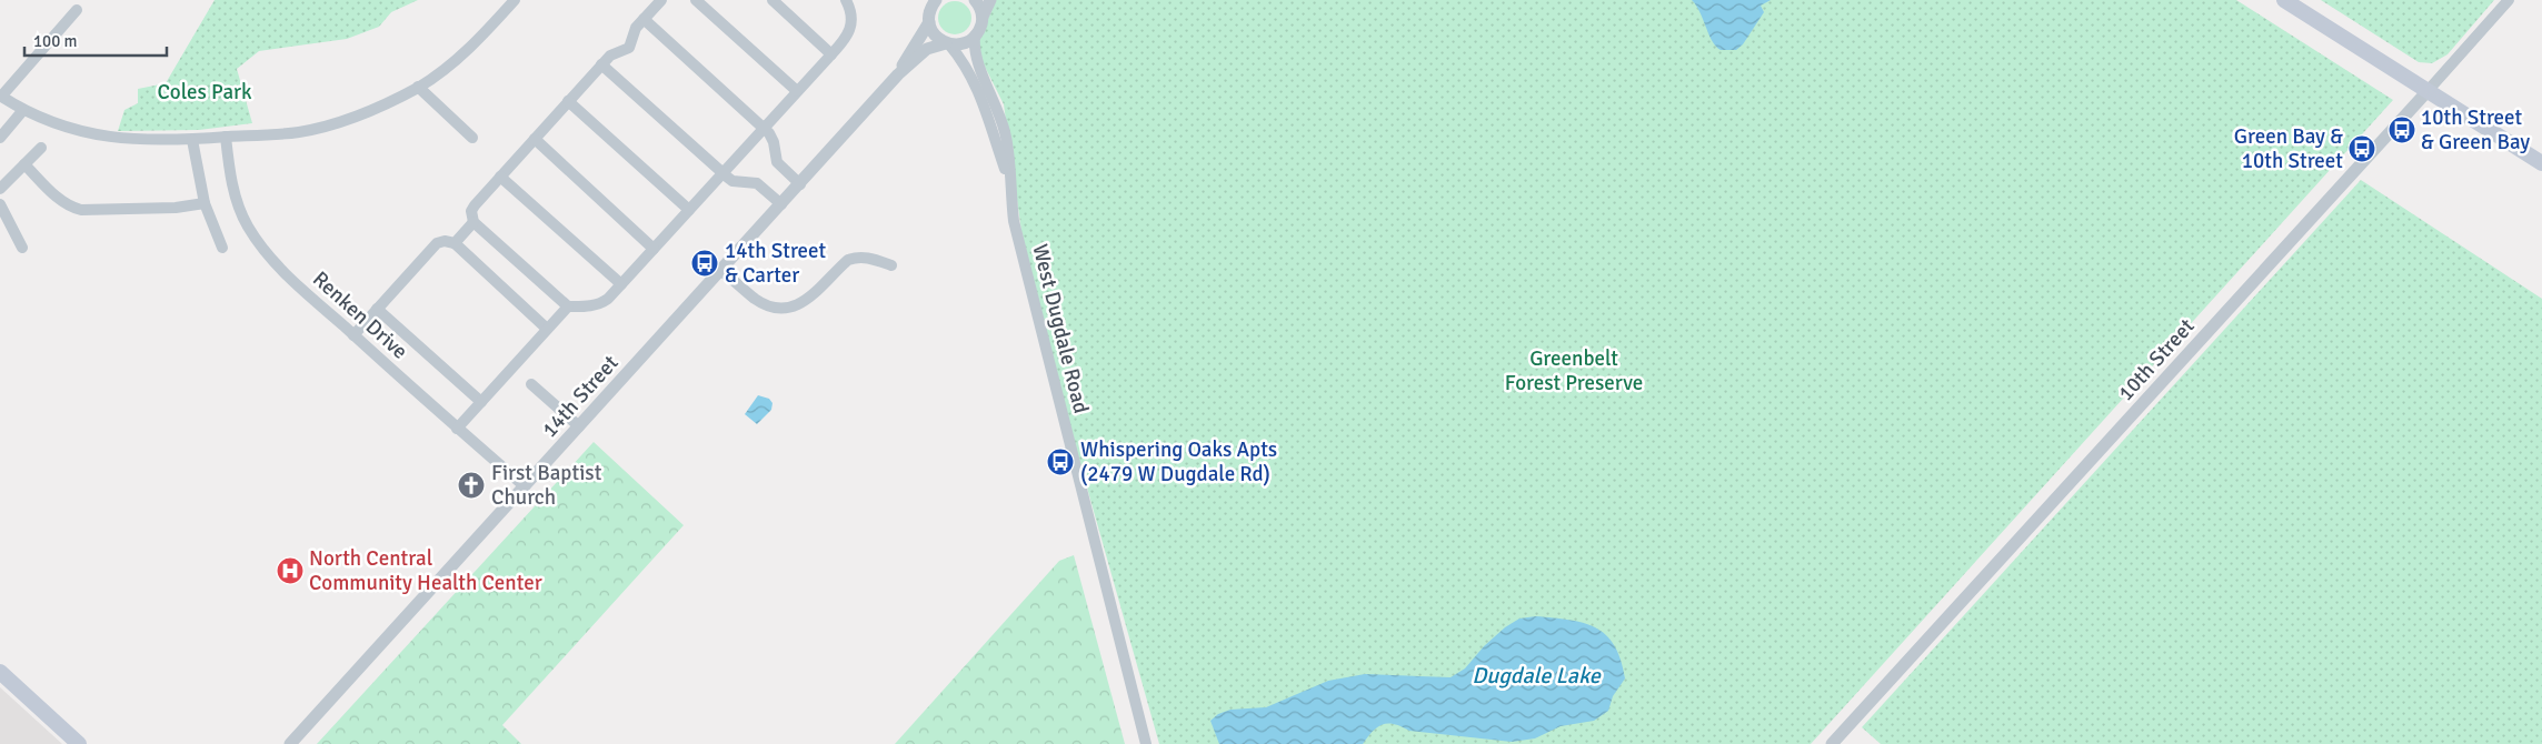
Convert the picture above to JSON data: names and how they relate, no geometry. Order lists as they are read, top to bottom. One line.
{"streets":{"street":["Renken Drive","West Dugdale Road","10th Street","14th Street"]},"crossings":[["Renken Drive","14th Street"]],"water":["Dugdale Lake"],"parks":["Coles Park","Greenbelt Forest Preserve"],"places":{"bus stop":["10th Street & Green Bay","Green Bay & 10th Street","14th Street & Carter","Whispering Oaks Apts (2479 W Dugdale Rd)"],"church":["First Baptist Church"],"hospital":["North Central Community Health Center"]},"scale_bar":"100 m"}
